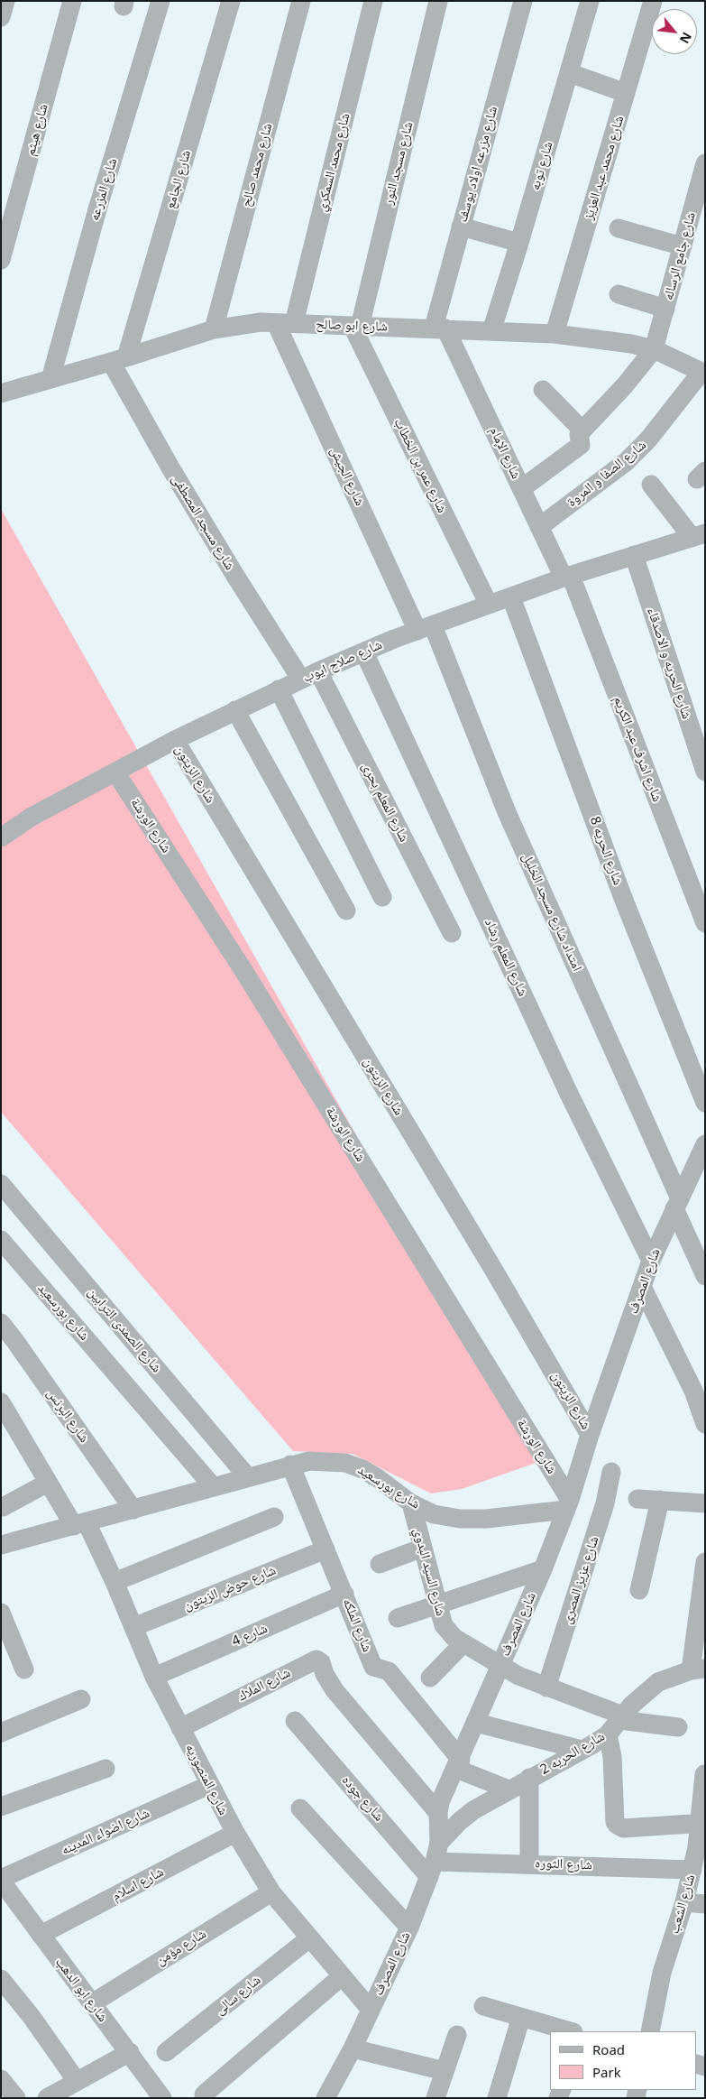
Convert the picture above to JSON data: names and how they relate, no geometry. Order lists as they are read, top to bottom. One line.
{"streets":{"street":["شارع هيثم","شارع محمد السمكري","شارع مسجد النور","شارع مزرعه اولاد يوسف","شارع محمد صالح","شارع توبه","شارع محمد عبد العزيز","شارع الجامع","شارع المزرعه","شارع جامع الرساله","شارع ابو صالح","شارع الإمام","شارع عمر بن الخطاب","شارع الصفا و المروة","شارع الجيش","شارع مسجد المصطفى","شارع صلاح ايوب","شارع الحريه و الاصدقاء","شارع اشرف عبد الكريم","شارع الزيتون","شارع المعلم بحرى","شارع الورشة","شارع الحريه 8","امتداد شارع مسجد الخليل","شارع المعلم رشاد","شارع المصرف","شارع بورسعيد","شارع الصمدى الترابين","شارع البرنس","شارع السيد البدوي","شارع عزيز المصرى","شارع حوض الزيتون","شارع الملكه","شارع 4","شارع الملاك","شارع الحريه 2","شارع المنصوريه","شارع جوده","شارع اضواء المدينه","شارع الثوره","شارع اسلام","شارع الشعب","شارع مؤمن","شارع ابو الدهب","شارع سالى"]},"crossings":[["شارع محمد السمكري","شارع ابو صالح"],["شارع محمد السمكري","شارع الجيش"],["شارع مسجد النور","شارع ابو صالح"],["شارع مسجد النور","شارع عمر بن الخطاب"],["شارع مزرعه اولاد يوسف","شارع ابو صالح"],["شارع مزرعه اولاد يوسف","شارع الإمام"],["شارع محمد صالح","شارع ابو صالح"],["شارع توبه","شارع ابو صالح"],["شارع محمد عبد العزيز","شارع ابو صالح"],["شارع الجامع","شارع ابو صالح"],["شارع الجامع","شارع مسجد المصطفى"],["شارع المزرعه","شارع ابو صالح"],["شارع جامع الرساله","شارع ابو صالح"],["شارع ابو صالح","شارع الإمام"],["شارع ابو صالح","شارع عمر بن الخطاب"],["شارع ابو صالح","شارع الصفا و المروة"],["شارع ابو صالح","شارع الجيش"],["شارع ابو صالح","شارع مسجد المصطفى"],["شارع الإمام","شارع الصفا و المروة"],["شارع الإمام","شارع صلاح ايوب"],["شارع الإمام","شارع اشرف عبد الكريم"],["شارع عمر بن الخطاب","شارع صلاح ايوب"],["شارع الجيش","شارع صلاح ايوب"],["شارع الجيش","امتداد شارع مسجد الخليل"],["شارع مسجد المصطفى","شارع صلاح ايوب"],["شارع مسجد المصطفى","شارع المعلم بحرى"],["شارع صلاح ايوب","شارع الحريه و الاصدقاء"],["شارع صلاح ايوب","شارع اشرف عبد الكريم"],["شارع صلاح ايوب","شارع الزيتون"],["شارع صلاح ايوب","شارع المعلم بحرى"],["شارع صلاح ايوب","شارع الورشة"],["شارع صلاح ايوب","شارع الحريه 8"],["شارع صلاح ايوب","امتداد شارع مسجد الخليل"],["شارع صلاح ايوب","شارع المعلم رشاد"],["شارع الزيتون","شارع المصرف"],["شارع الورشة","شارع المصرف"],["شارع الورشة","شارع بورسعيد"],["امتداد شارع مسجد الخليل","شارع المصرف"],["شارع المعلم رشاد","شارع المصرف"],["شارع المصرف","شارع بورسعيد"],["شارع المصرف","شارع السيد البدوي"],["شارع المصرف","شارع الملكه"],["شارع المصرف","شارع الملاك"],["شارع المصرف","شارع الحريه 2"],["شارع المصرف","شارع المنصوريه"],["شارع المصرف","شارع جوده"],["شارع المصرف","شارع الثوره"],["شارع بورسعيد","شارع الصمدى الترابين"],["شارع بورسعيد","شارع البرنس"],["شارع بورسعيد","شارع السيد البدوي"],["شارع بورسعيد","شارع الملكه"],["شارع بورسعيد","شارع المنصوريه"],["شارع السيد البدوي","شارع عزيز المصرى"],["شارع السيد البدوي","شارع الحريه 2"],["شارع حوض الزيتون","شارع الملكه"],["شارع حوض الزيتون","شارع المنصوريه"],["شارع الملكه","شارع 4"],["شارع 4","شارع المنصوريه"],["شارع الملاك","شارع المنصوريه"],["شارع الحريه 2","شارع جوده"],["شارع الحريه 2","شارع الثوره"],["شارع المنصوريه","شارع اضواء المدينه"],["شارع المنصوريه","شارع اسلام"],["شارع المنصوريه","شارع مؤمن"],["شارع المنصوريه","شارع سالى"],["شارع جوده","شارع الثوره"],["شارع اضواء المدينه","شارع ابو الدهب"],["شارع الثوره","شارع الشعب"],["شارع اسلام","شارع ابو الدهب"],["شارع مؤمن","شارع ابو الدهب"]],"legend":["Road","Park"],"north":"bottom right"}
